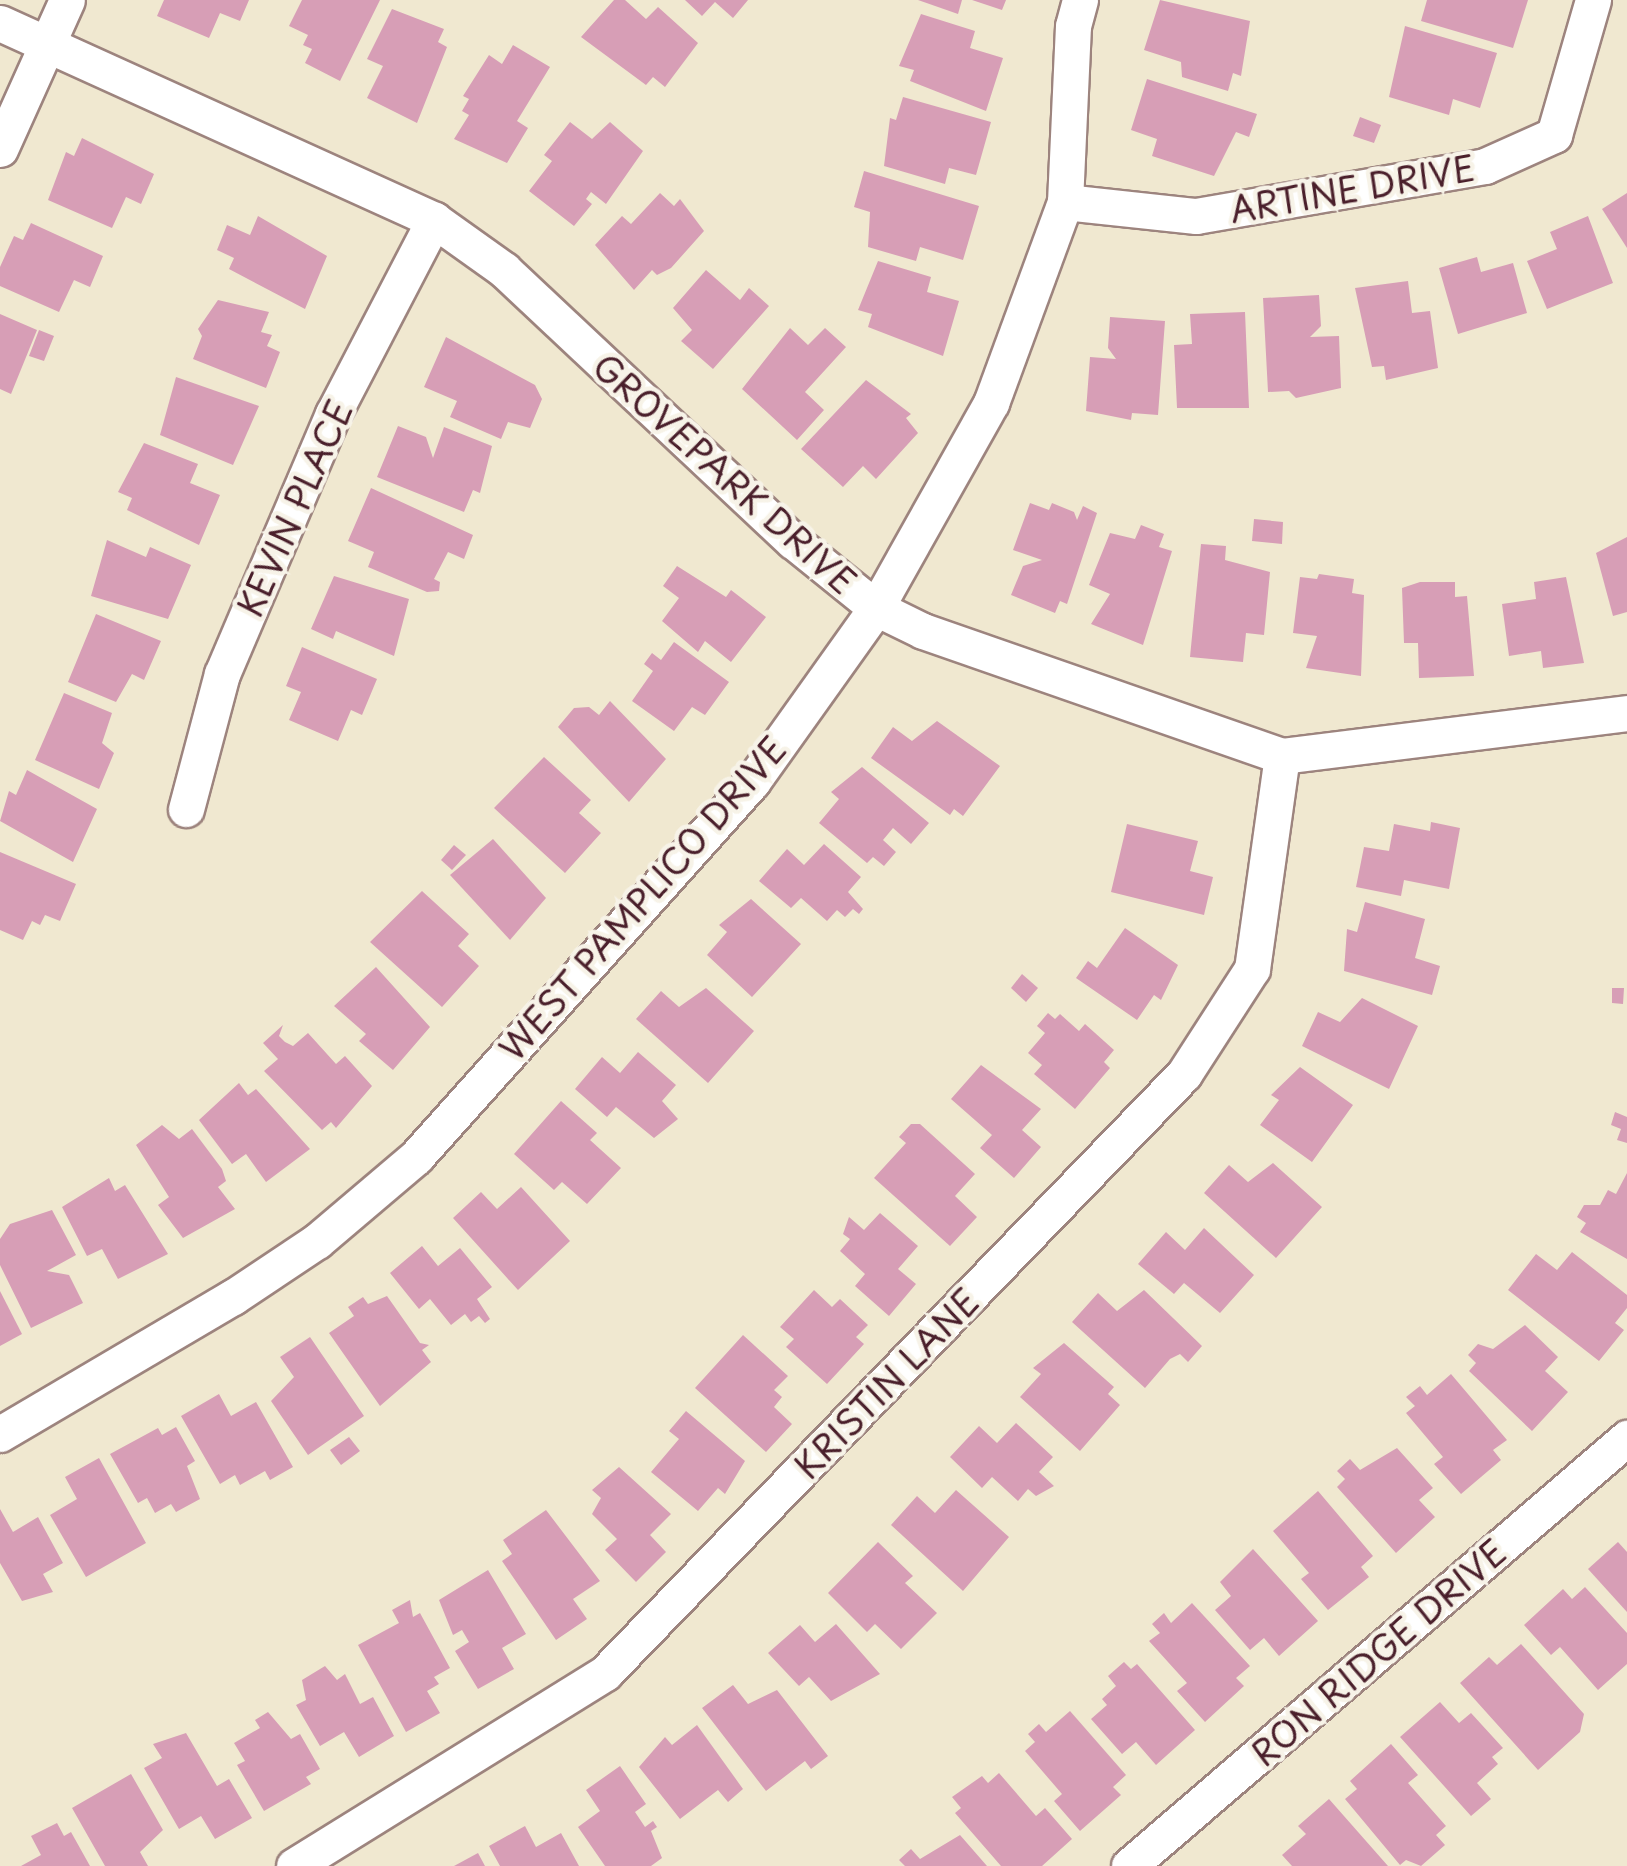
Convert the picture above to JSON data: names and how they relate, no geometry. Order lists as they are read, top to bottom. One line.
{"streets":{"street":["ARTINE DRIVE","GROVEPARK DRIVE","KEVIN PLACE","WEST PAMPLICO DRIVE","KRISTIN LANE","RON RIDGE DRIVE"]},"crossings":[["ARTINE DRIVE","WEST PAMPLICO DRIVE"],["GROVEPARK DRIVE","KEVIN PLACE"],["GROVEPARK DRIVE","WEST PAMPLICO DRIVE"],["GROVEPARK DRIVE","KRISTIN LANE"]]}
